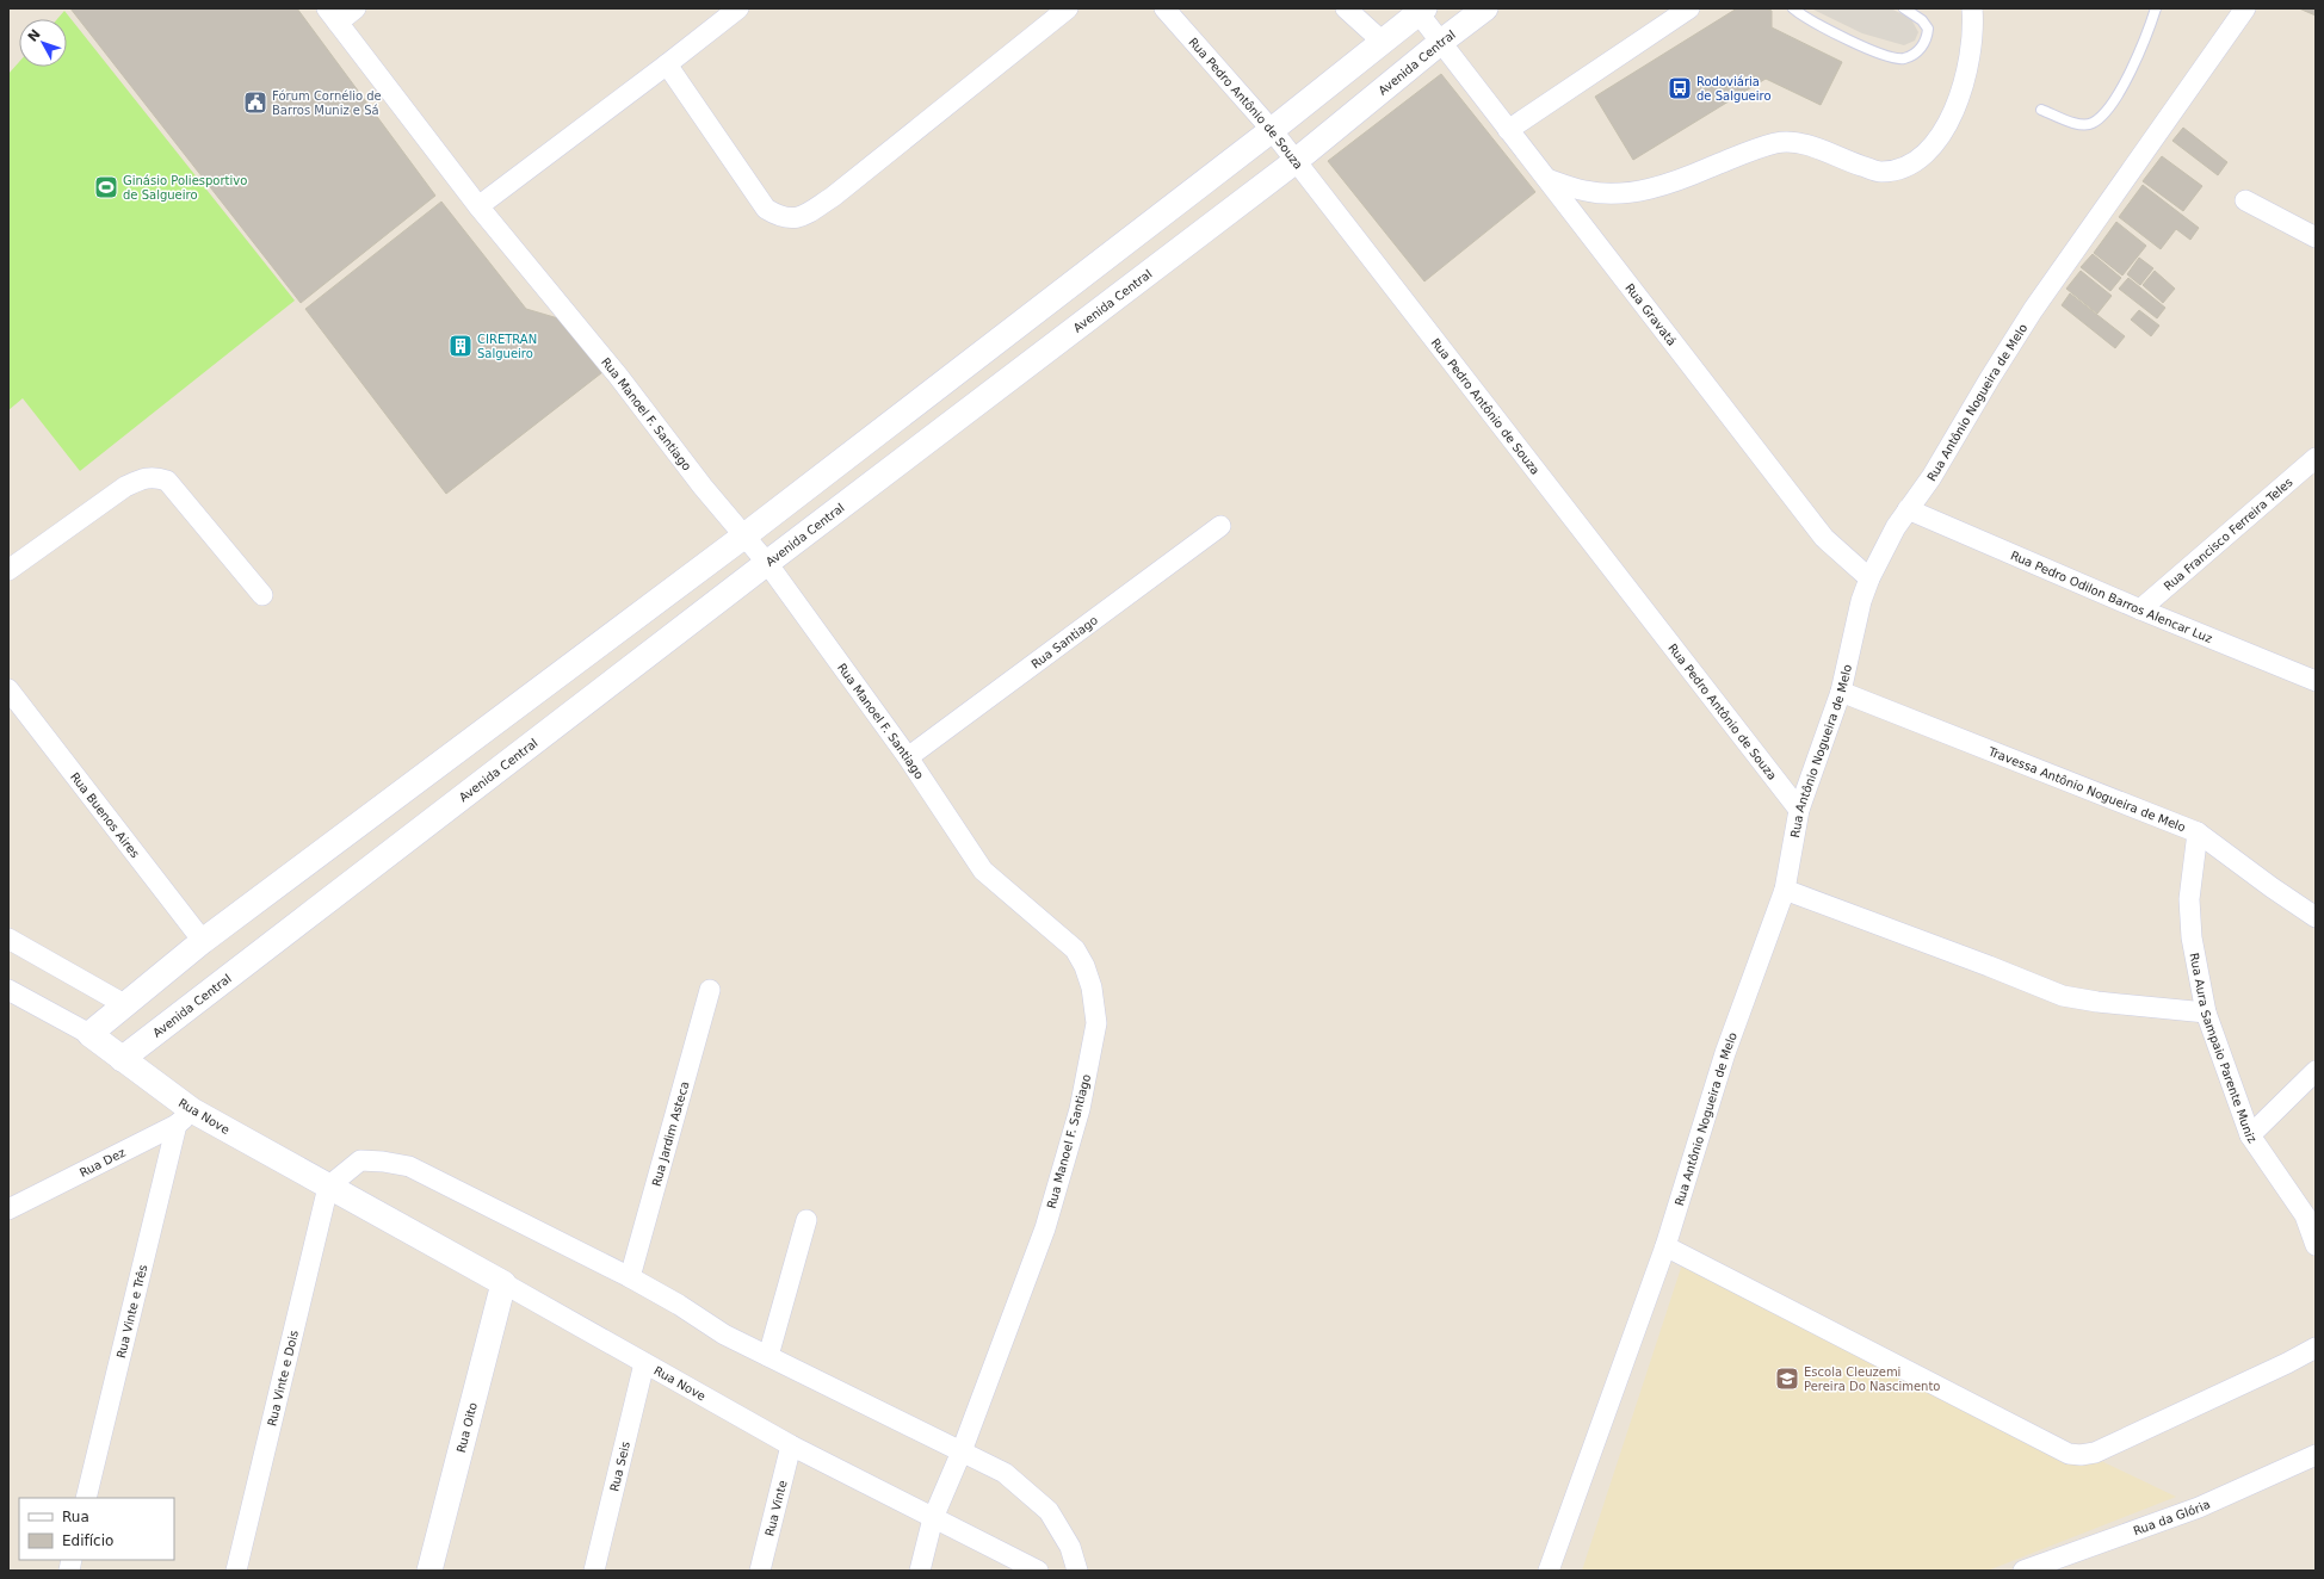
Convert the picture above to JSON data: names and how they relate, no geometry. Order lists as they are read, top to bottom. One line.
{"streets":{"street":["Avenida Central","Rua Pedro Antônio de Souza","Rua Gravatá","Rua Antônio Nogueira de Melo","Rua Manoel F. Santiago","Rua Francisco Ferreira Teles","Rua Pedro Odilon Barros Alencar Luz","Rua Santiago","Travessa Antônio Nogueira de Melo","Rua Buenos Aires","Rua Aura Sampaio Parente Muniz","Rua Nove","Rua Jardim Asteca","Rua Dez","Rua Vinte e Três","Rua Vinte e Dois","Rua Oito","Rua Seis","Rua Vinte","Rua da Glória"]},"crossings":[["Avenida Central","Rua Pedro Antônio de Souza"],["Avenida Central","Rua Gravatá"],["Avenida Central","Rua Manoel F. Santiago"],["Avenida Central","Rua Nove"],["Rua Pedro Antônio de Souza","Rua Antônio Nogueira de Melo"],["Rua Gravatá","Rua Antônio Nogueira de Melo"],["Rua Antônio Nogueira de Melo","Rua Pedro Odilon Barros Alencar Luz"],["Rua Antônio Nogueira de Melo","Travessa Antônio Nogueira de Melo"],["Rua Manoel F. Santiago","Rua Santiago"],["Rua Manoel F. Santiago","Rua Nove"],["Rua Francisco Ferreira Teles","Rua Pedro Odilon Barros Alencar Luz"],["Travessa Antônio Nogueira de Melo","Rua Aura Sampaio Parente Muniz"],["Rua Nove","Rua Dez"],["Rua Nove","Rua Vinte e Três"],["Rua Nove","Rua Vinte e Dois"],["Rua Nove","Rua Oito"],["Rua Nove","Rua Seis"],["Rua Nove","Rua Vinte"],["Rua Dez","Rua Vinte e Três"]],"places":{"bus stop":["Rodoviária de Salgueiro"],"public building":["Fórum Cornélio de Barros Muniz e Sá"],"sports":["Ginásio Poliesportivo de Salgueiro"],"building":["CIRETRAN Salgueiro"],"school or university":["Escola Cleuzemi Pereira Do Nascimento"]},"legend":["Rua","Edifício"],"north":"top left"}
